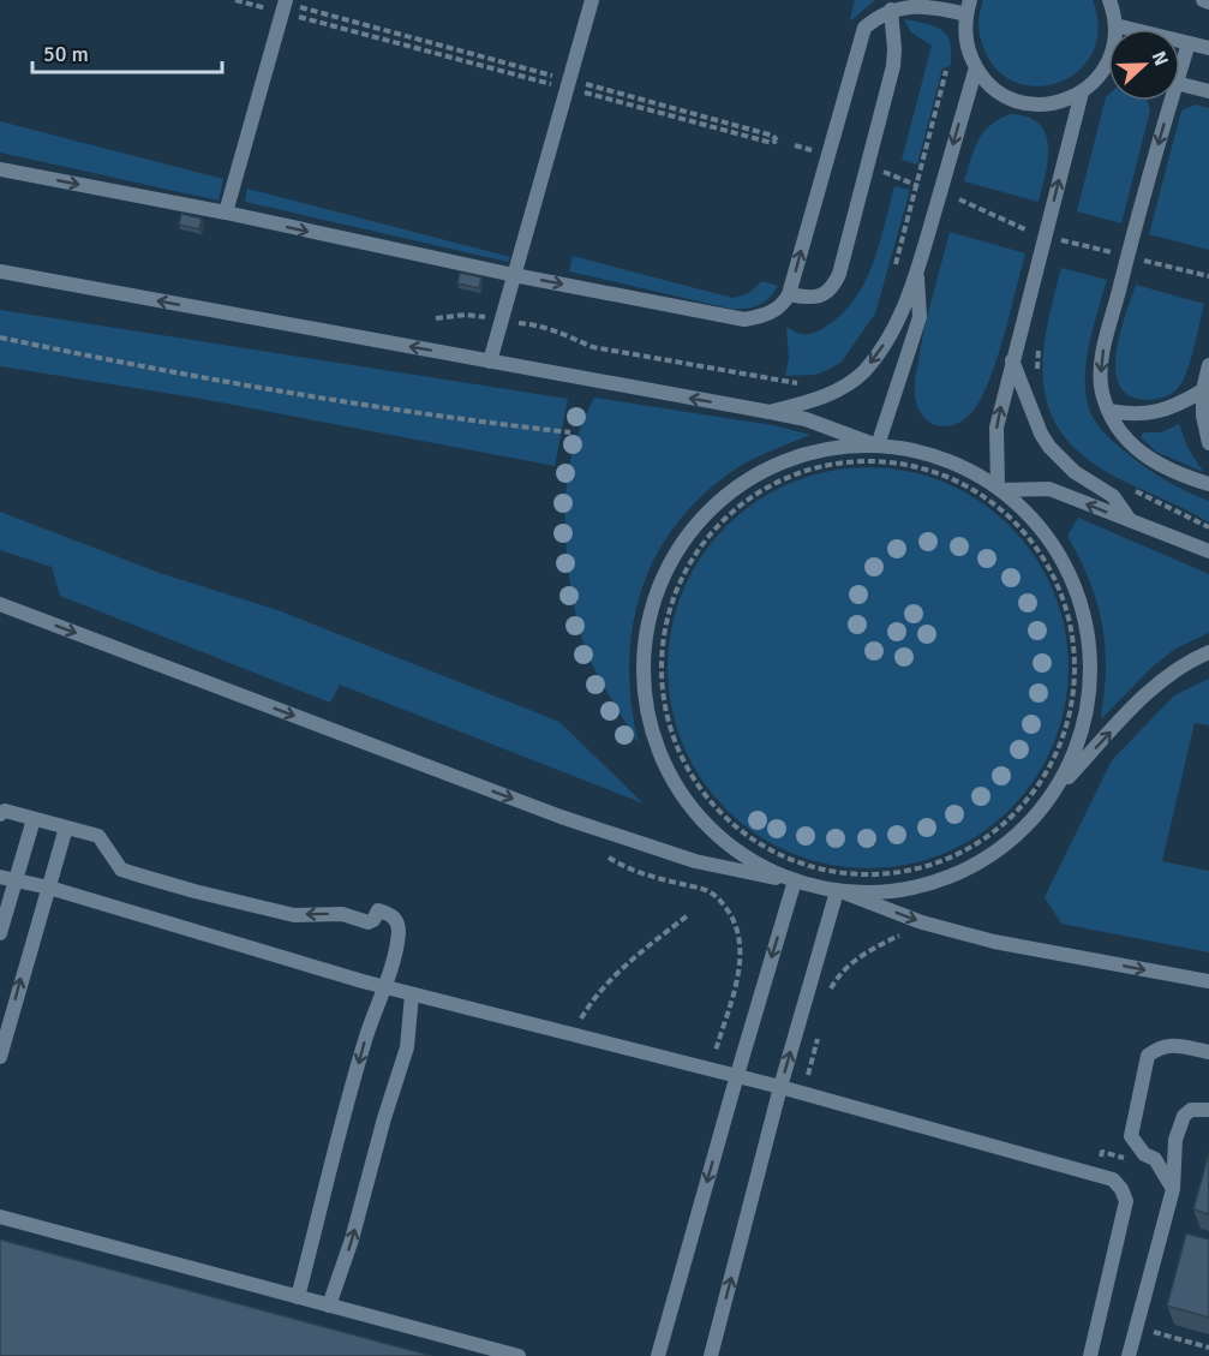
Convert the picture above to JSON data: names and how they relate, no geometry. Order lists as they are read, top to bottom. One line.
{"scale_bar":"50 m","north":"right"}
